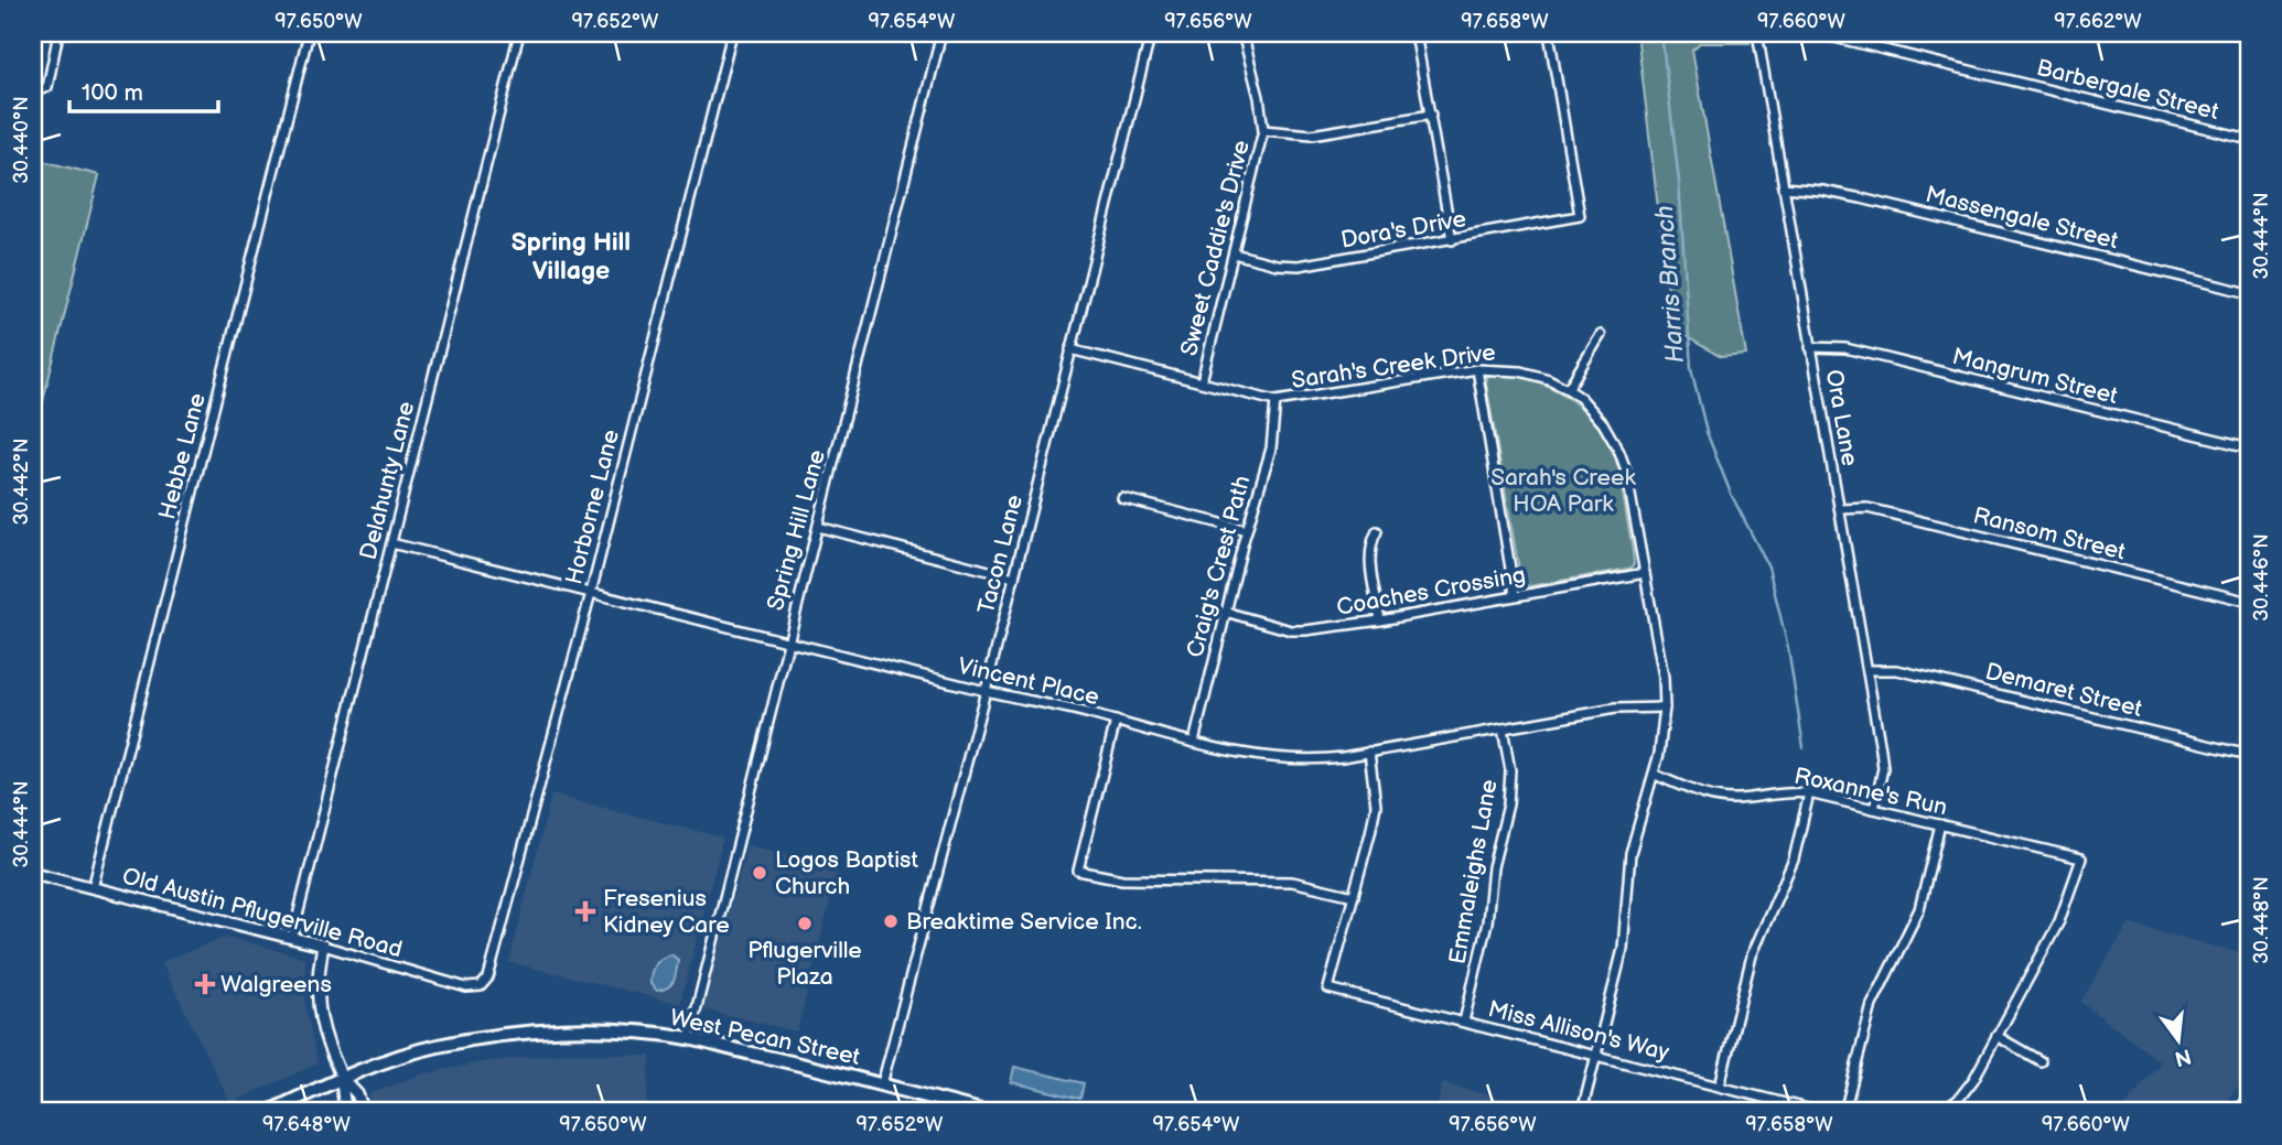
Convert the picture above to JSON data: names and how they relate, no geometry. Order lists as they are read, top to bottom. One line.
{"streets":{"main road":["West Pecan Street"],"street":["Barbergale Street","Massengale Street","Dora's Drive","Sweet Caddie's Drive","Sarah's Creek Drive","Mangrum Street","Ora Lane","Hebbe Lane","Delahunty Lane","Horborne Lane","Spring Hill Lane","Ransom Street","Tacon Lane","Craig's Crest Path","Coaches Crossing","Vincent Place","Demaret Street","Roxanne's Run","Emmaleighs Lane","Old Austin Pflugerville Road","Miss Allison's Way"]},"crossings":[["Massengale Street","Ora Lane"],["Dora's Drive","Sweet Caddie's Drive"],["Sweet Caddie's Drive","Sarah's Creek Drive"],["Sarah's Creek Drive","Tacon Lane"],["Sarah's Creek Drive","Craig's Crest Path"],["Sarah's Creek Drive","Coaches Crossing"],["Sarah's Creek Drive","Vincent Place"],["Sarah's Creek Drive","Roxanne's Run"],["Sarah's Creek Drive","Miss Allison's Way"],["Mangrum Street","Ora Lane"],["Ora Lane","Ransom Street"],["Ora Lane","Demaret Street"],["Ora Lane","Roxanne's Run"],["Hebbe Lane","Old Austin Pflugerville Road"],["Delahunty Lane","Vincent Place"],["Delahunty Lane","Old Austin Pflugerville Road"],["Horborne Lane","Vincent Place"],["Horborne Lane","Old Austin Pflugerville Road"],["Spring Hill Lane","Vincent Place"],["Spring Hill Lane","West Pecan Street"],["Tacon Lane","Vincent Place"],["Tacon Lane","West Pecan Street"],["Craig's Crest Path","Coaches Crossing"],["Craig's Crest Path","Vincent Place"],["Vincent Place","Emmaleighs Lane"],["Emmaleighs Lane","Miss Allison's Way"]],"districts":["Spring Hill Village"],"water":["Harris Branch"],"parks":["Sarah's Creek HOA Park"],"places":{"other":["Logos Baptist Church","Breaktime Service Inc.","Pflugerville Plaza"],"health":["Fresenius Kidney Care","Walgreens"]},"scale_bar":"100 m","north":"bottom","coordinates":["97.650°W","97.652°W","97.654°W","97.656°W","97.658°W","97.660°W","97.662°W","30.440°N","30.444°N","30.442°N","30.446°N","30.448°N","97.648°W"]}
